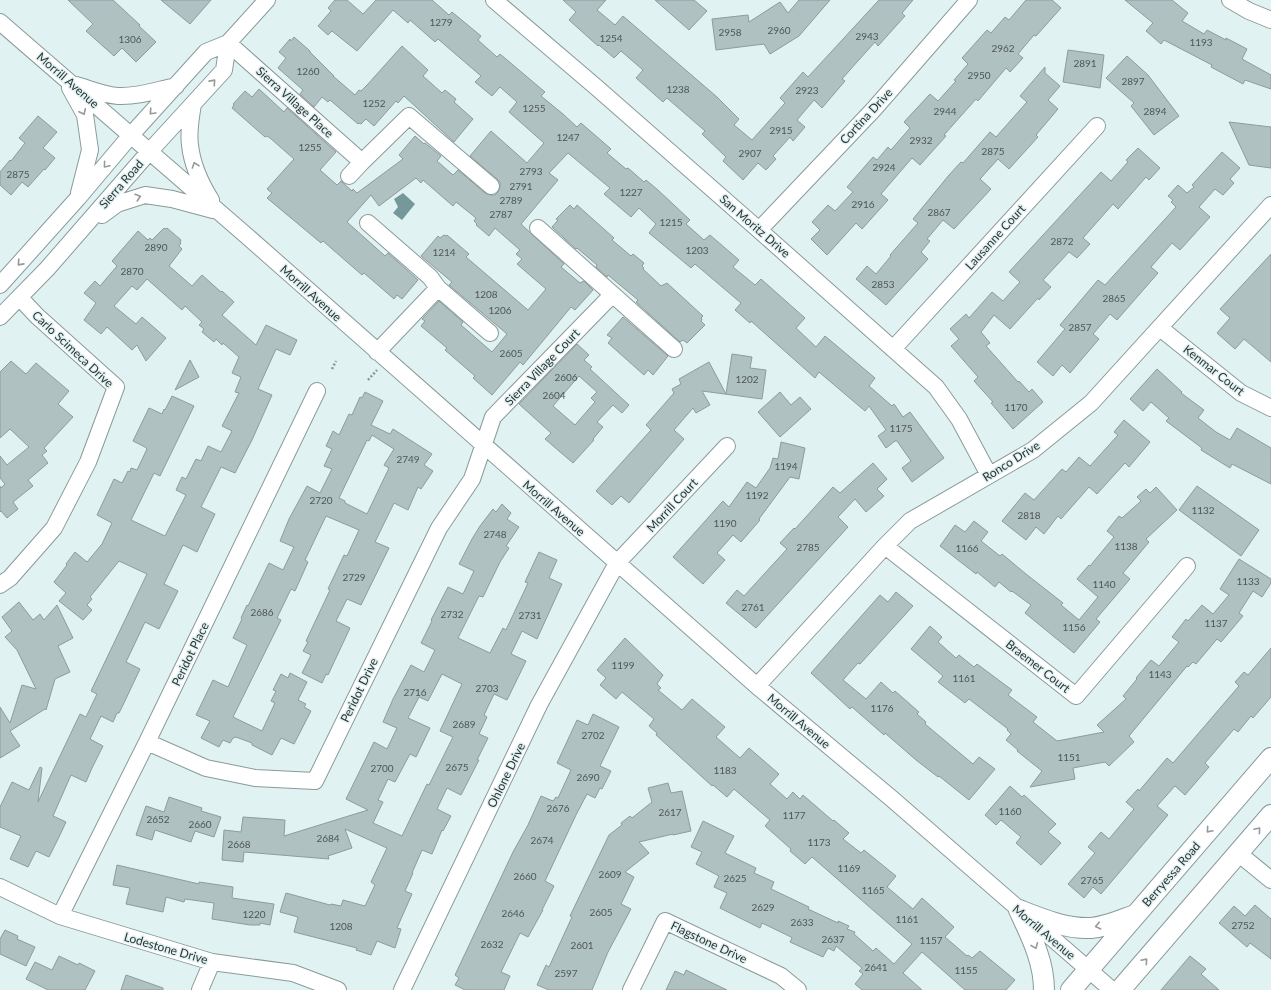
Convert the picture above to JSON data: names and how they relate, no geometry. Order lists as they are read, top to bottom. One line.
{"streets":{"main road":["Berryessa Road"],"street":["Morrill Avenue","Sierra Village Place","Cortina Drive","Sierra Road","San Moritz Drive","Lausanne Court","Carlo Scimeca Drive","Sierra Village Court","Kenmar Court","Ronco Drive","Morrill Court","Peridot Place","Braemer Court","Peridot Drive","Ohlone Drive","Flagstone Drive","Lodestone Drive"]},"crossings":[["Morrill Avenue","Sierra Road"],["Morrill Avenue","Sierra Village Court"],["Morrill Avenue","Ronco Drive"],["Morrill Avenue","Morrill Court"],["Morrill Avenue","Peridot Drive"],["Morrill Avenue","Ohlone Drive"],["Morrill Avenue","Berryessa Road"],["Sierra Village Place","Sierra Road"],["Cortina Drive","San Moritz Drive"],["Sierra Road","Carlo Scimeca Drive"],["San Moritz Drive","Lausanne Court"],["San Moritz Drive","Ronco Drive"],["Sierra Village Court","Peridot Drive"],["Kenmar Court","Ronco Drive"],["Ronco Drive","Braemer Court"],["Morrill Court","Ohlone Drive"],["Peridot Place","Peridot Drive"],["Peridot Place","Lodestone Drive"]],"house_numbers":["1279","2960","2958","2943","1254","1306","1193","2962","2891","1260","2950","2897","1238","2923","1252","1255","2944","2894","2915","1247","2932","1255","2875","2907","2924","2793","2875","2791","1227","2789","2916","2867","2787","1215","2872","2890","1203","1214","2870","2853","1208","2865","1206","2857","2605","2606","1202","2604","1170","1175","2749","1194","1192","2720","1132","2818","1190","2748","1138","2785","1166","2729","1133","1140","2761","2686","2732","2731","1137","1156","1199","1143","1161","2703","2716","1176","2689","2702","1151","2675","2700","1183","2690","2676","1160","2617","1177","2652","2660","2684","2674","1173","2668","1169","2609","2660","2625","2765","1165","2629","2605","2646","1220","1161","2633","2752","1208","2637","1157","2632","2601","2641","1155","2597"]}
